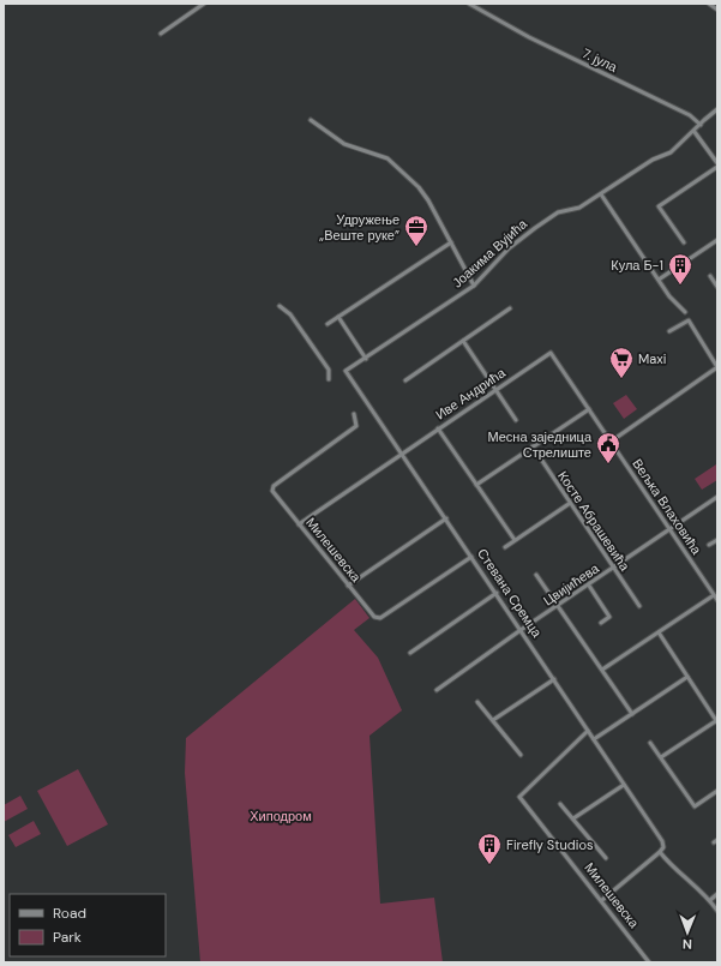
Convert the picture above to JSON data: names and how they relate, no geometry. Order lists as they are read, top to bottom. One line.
{"streets":{"street":["7. јула","Јоакима Вујића","Иве Андрића","Вељка Влаховића","Косте Абрашевића","Милешевска","Цвијићева","Стевана Сремца"]},"crossings":[["7. јула","Јоакима Вујића"],["Јоакима Вујића","Стевана Сремца"],["Иве Андрића","Вељка Влаховића"],["Иве Андрића","Милешевска"],["Иве Андрића","Стевана Сремца"],["Вељка Влаховића","Цвијићева"],["Косте Абрашевића","Цвијићева"],["Милешевска","Стевана Сремца"],["Цвијићева","Стевана Сремца"]],"parks":["Хиподром"],"places":{"office":["Удружење „Веште руке”"],"building":["Кула Б-1","Firefly Studios"],"supermarket":["Maxi"],"public building":["Месна заједница Стрелиште"]},"legend":["Road","Park"],"north":"bottom"}
